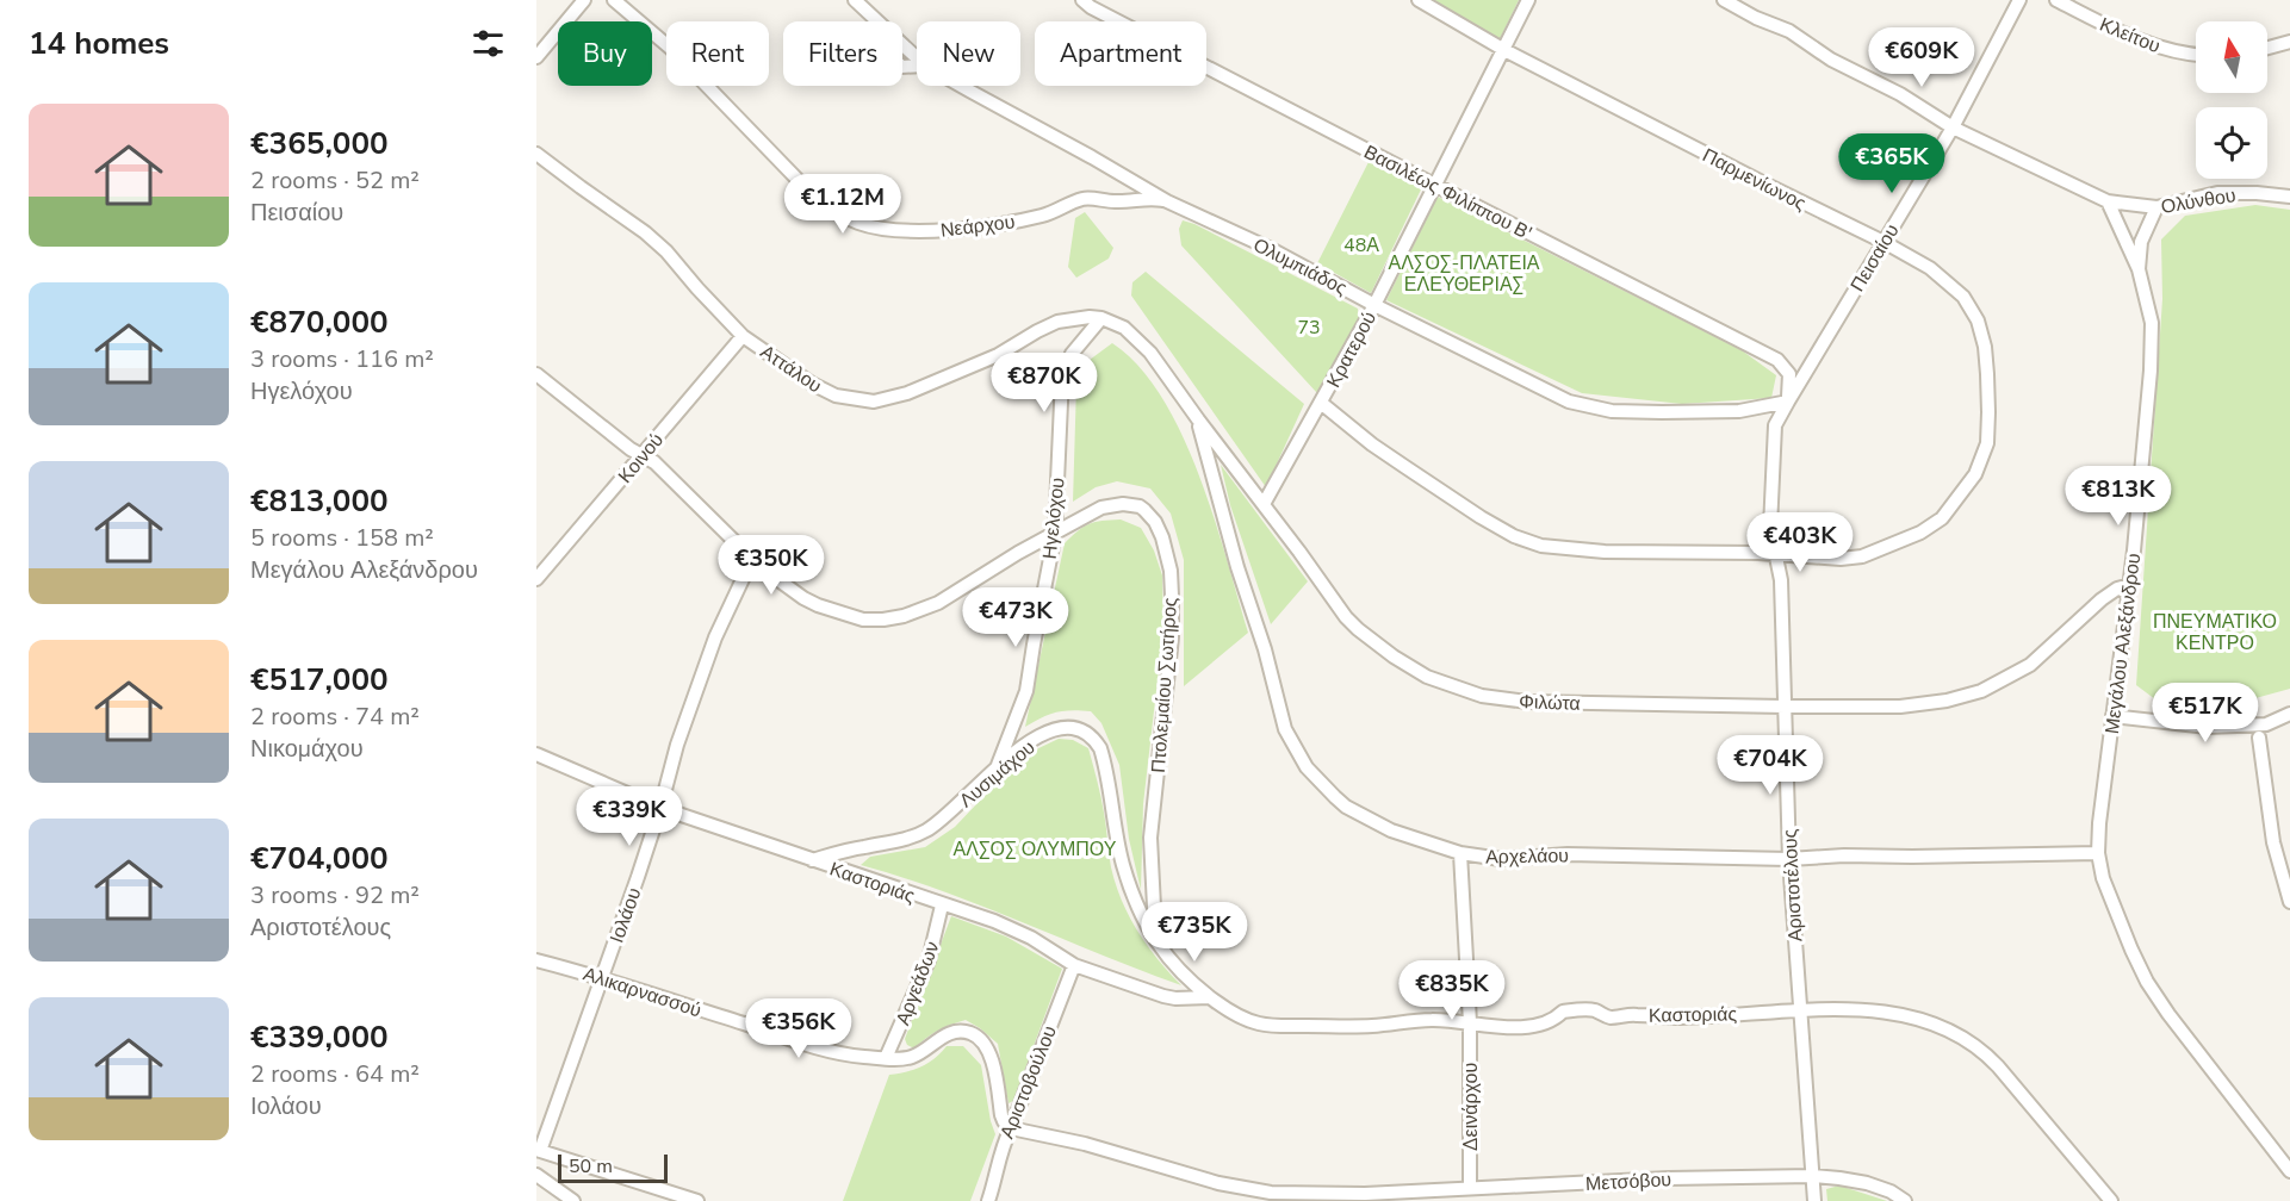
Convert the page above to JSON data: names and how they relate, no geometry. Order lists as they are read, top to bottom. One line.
{"streets":{"street":["Κλείτου","Παρμενίωνος","Βασιλέως Φιλίππου Β'","Ολύνθου","Νεάρχου","Πεισαίου","Ολυμπιάδος","Κρατερού","Αττάλου","Κοινού","Ηγελόχου","Μεγάλου Αλεξάνδρου","Πτολεμαίου Σωτήρος","Φιλώτα","Λυσιμάχου","Αρχελάου","Καστοριάς","Αριστοτέλους","Ιολάου","Αργεάδων","Αλικαρνασσού","Αριστοβούλου","Δεινάρχου","Μετσόβου"]},"crossings":[["Παρμενίωνος","Πεισαίου"],["Παρμενίωνος","Κρατερού"],["Παρμενίωνος","Αριστοτέλους"],["Βασιλέως Φιλίππου Β'","Πεισαίου"],["Βασιλέως Φιλίππου Β'","Ολυμπιάδος"],["Βασιλέως Φιλίππου Β'","Κρατερού"],["Βασιλέως Φιλίππου Β'","Αριστοτέλους"],["Ολύνθου","Μεγάλου Αλεξάνδρου"],["Νεάρχου","Ολυμπιάδος"],["Πεισαίου","Ολυμπιάδος"],["Πεισαίου","Αριστοτέλους"],["Ολυμπιάδος","Κρατερού"],["Ολυμπιάδος","Αριστοτέλους"],["Κρατερού","Φιλώτα"],["Αττάλου","Κοινού"],["Αττάλου","Ηγελόχου"],["Αττάλου","Φιλώτα"],["Κοινού","Πτολεμαίου Σωτήρος"],["Ηγελόχου","Πτολεμαίου Σωτήρος"],["Ηγελόχου","Φιλώτα"],["Ηγελόχου","Λυσιμάχου"],["Μεγάλου Αλεξάνδρου","Φιλώτα"],["Μεγάλου Αλεξάνδρου","Αρχελάου"],["Πτολεμαίου Σωτήρος","Λυσιμάχου"],["Πτολεμαίου Σωτήρος","Καστοριάς"],["Πτολεμαίου Σωτήρος","Ιολάου"],["Φιλώτα","Αρχελάου"],["Φιλώτα","Αριστοτέλους"],["Λυσιμάχου","Καστοριάς"],["Αρχελάου","Αριστοτέλους"],["Αρχελάου","Δεινάρχου"],["Καστοριάς","Αριστοτέλους"],["Καστοριάς","Ιολάου"],["Καστοριάς","Αργεάδων"],["Καστοριάς","Αριστοβούλου"],["Καστοριάς","Δεινάρχου"],["Αριστοτέλους","Μετσόβου"],["Ιολάου","Αλικαρνασσού"],["Αργεάδων","Αλικαρνασσού"],["Αλικαρνασσού","Αριστοβούλου"],["Αλικαρνασσού","Μετσόβου"],["Αριστοβούλου","Μετσόβου"],["Δεινάρχου","Μετσόβου"]],"parks":["48Α","ΑΛΣΟΣ-ΠΛΑΤΕΙΑ ΕΛΕΥΘΕΡΙΑΣ","73","ΠΝΕΥΜΑΤΙΚΟ ΚΕΝΤΡΟ","ΑΛΣΟΣ ΟΛΥΜΠΟΥ"],"scale_bar":"50 m","north":"top","page":{"heading":"14 homes","chip":["Buy","Rent","Filters","New","Apartment"],"price":["€609K","€365K","€1.12M","€870K","€813K","€403K","€350K","€473K","€517K","€704K","€339K","€735K","€835K","€356K"],"list":[{"name":"€365,000","note":"2 rooms · 52 m² · Πεισαίου"},{"name":"€870,000","note":"3 rooms · 116 m² · Ηγελόχου"},{"name":"€813,000","note":"5 rooms · 158 m² · Μεγάλου Αλεξάνδρου"},{"name":"€517,000","note":"2 rooms · 74 m² · Νικομάχου"},{"name":"€704,000","note":"3 rooms · 92 m² · Αριστοτέλους"},{"name":"€339,000","note":"2 rooms · 64 m² · Ιολάου"}],"scale":"50 m"}}
